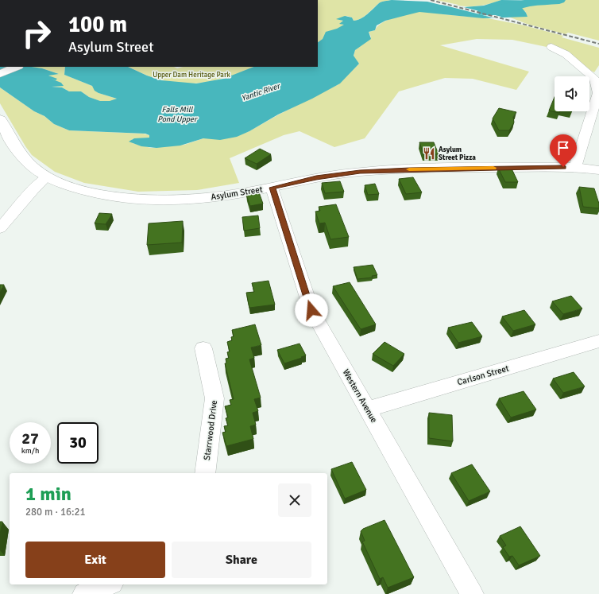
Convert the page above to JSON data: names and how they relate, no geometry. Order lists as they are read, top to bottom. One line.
{"streets":{"street":["Asylum Street","Carlson Street","Western Avenue","Starrwood Drive"]},"crossings":[["Asylum Street","Western Avenue"],["Carlson Street","Western Avenue"]],"water":["Yantic River","Falls Mill Pond Upper"],"parks":["Upper Dam Heritage Park"],"places":{"restaurant":["Asylum Street Pizza"]},"page":{"turn":["100 m","Asylum Street"],"speed":"27 km/h","limit":"30","heading":["1 min","280 m · 16:21"],"buttons":["Exit","Share"]}}
